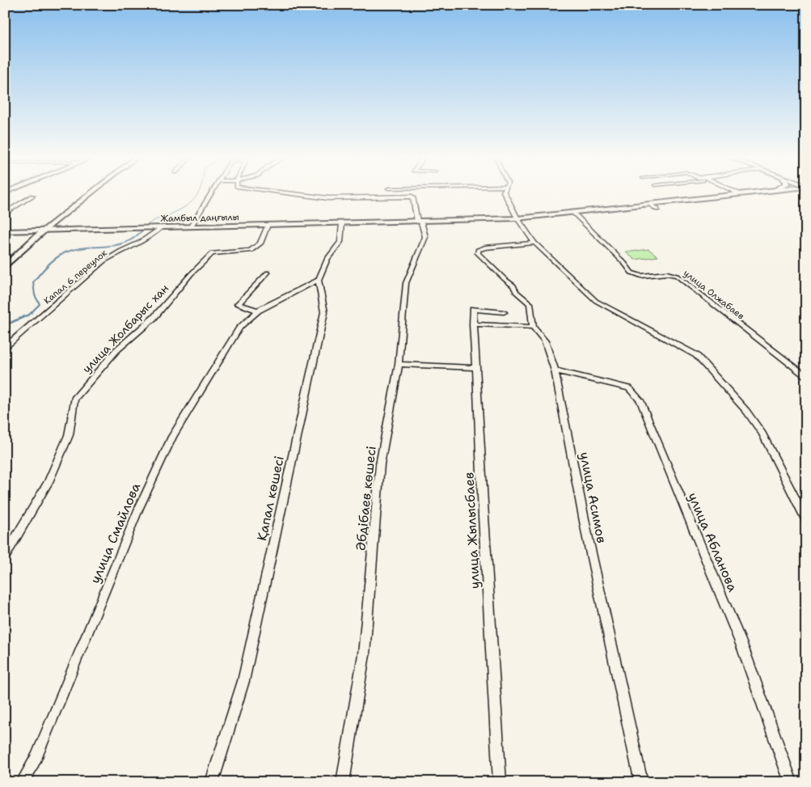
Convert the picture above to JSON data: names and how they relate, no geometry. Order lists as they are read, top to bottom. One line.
{"streets":{"main road":["Жамбыл даңғылы"],"street":["Капал 6 переулок","улица Олжабаев","улица Жолбарыс хан","улица Асимов","Қапал көшесі","Әбдібаев көшесі","улица Жылысбаев","улица Смайлова","улица Абланова"]},"crossings":[["Жамбыл даңғылы","Капал 6 переулок"],["Жамбыл даңғылы","улица Олжабаев"],["Жамбыл даңғылы","Әбдібаев көшесі"],["улица Асимов","улица Абланова"],["Қапал көшесі","улица Смайлова"]]}
